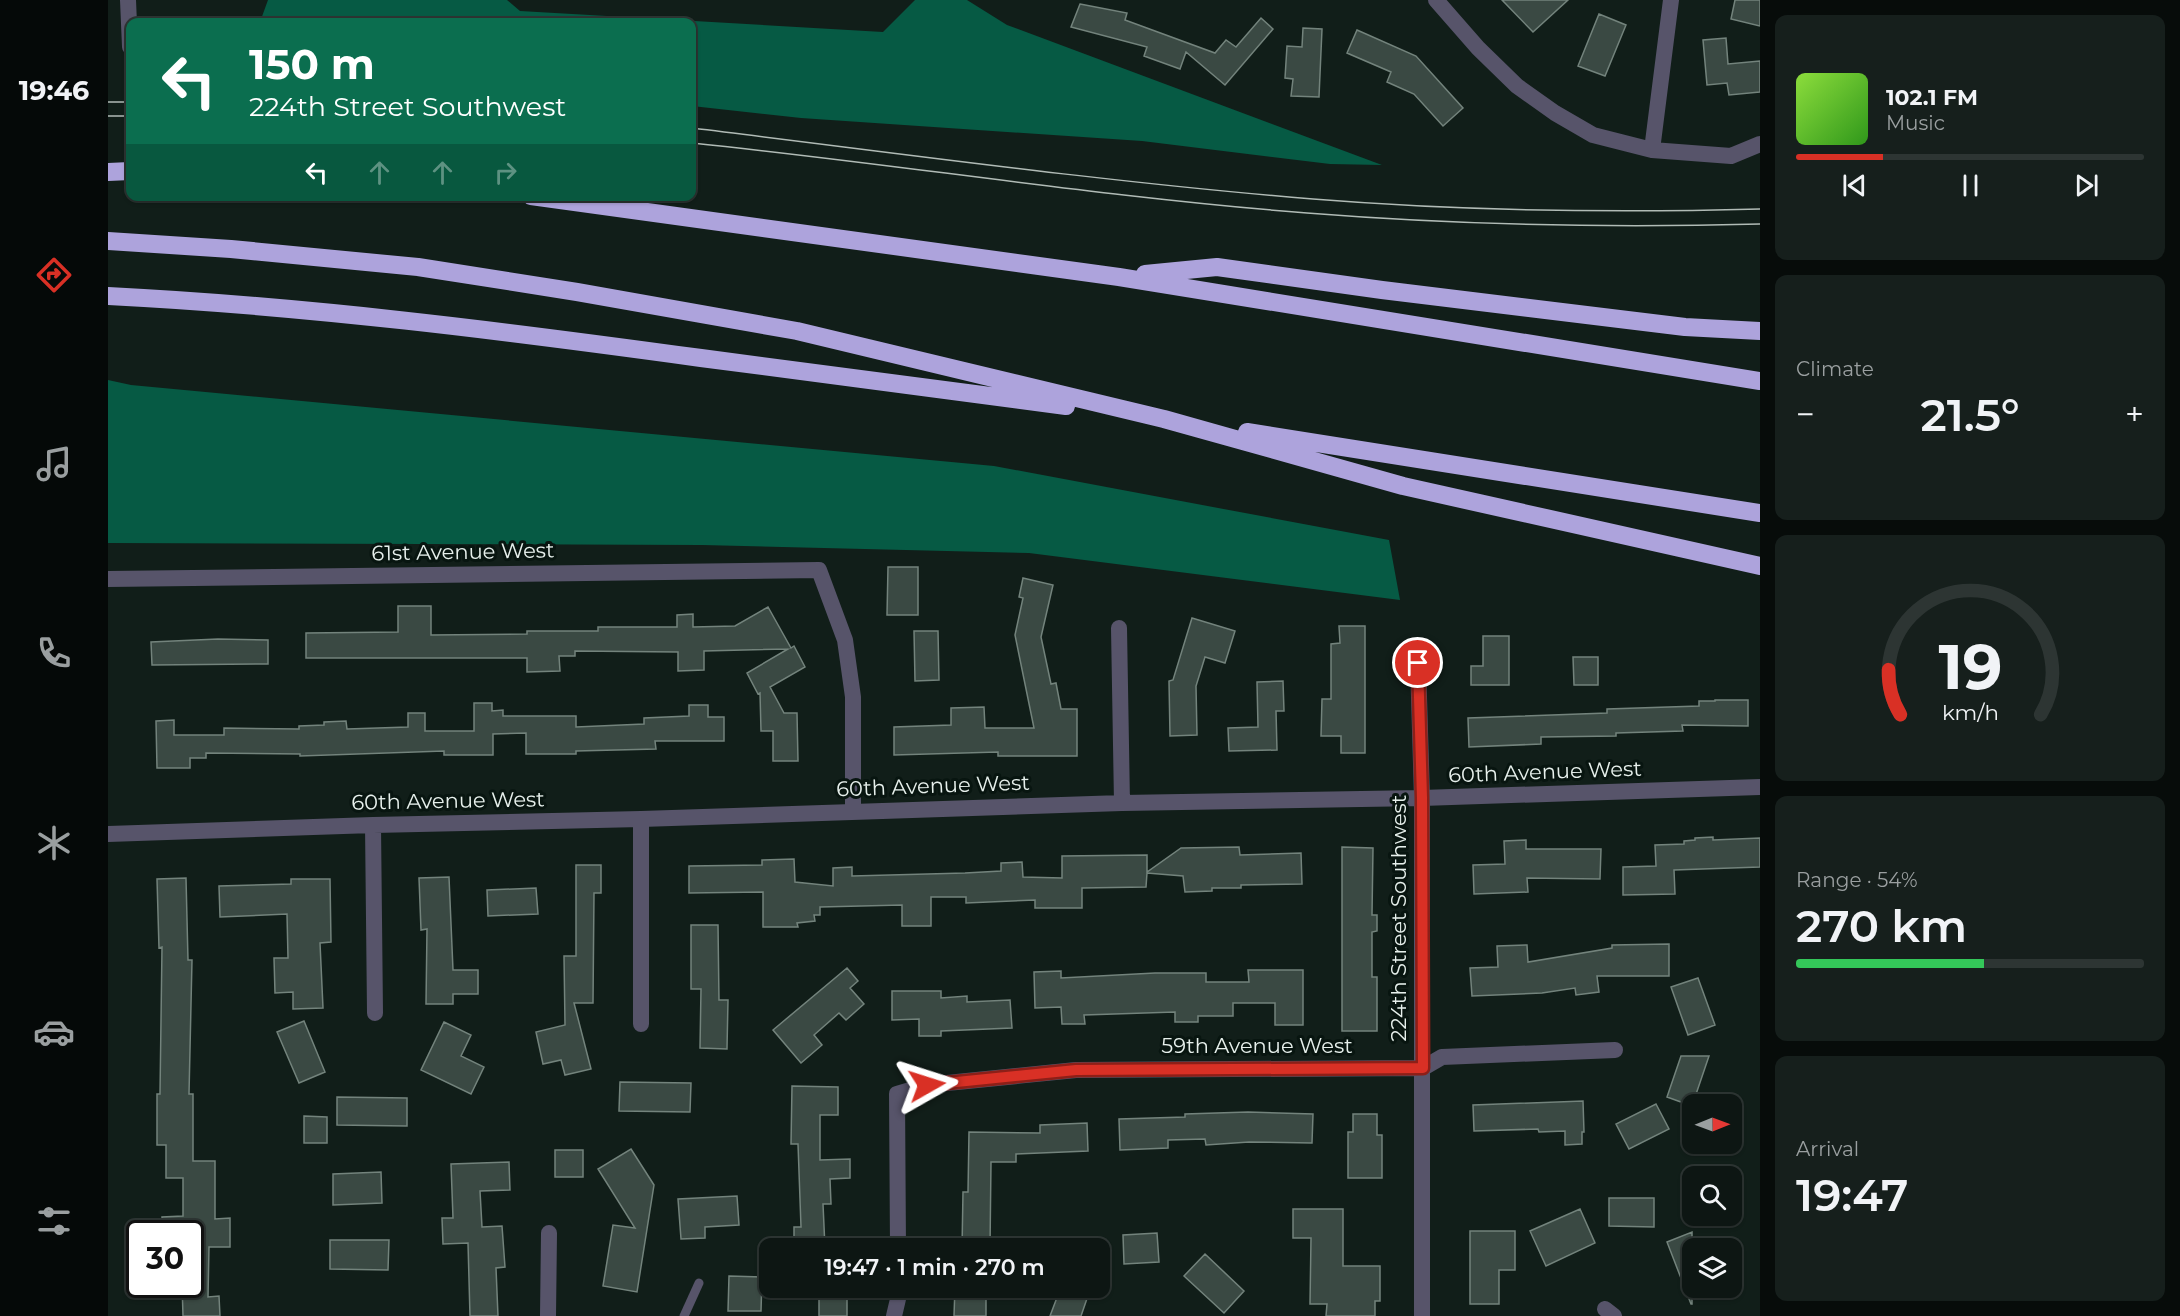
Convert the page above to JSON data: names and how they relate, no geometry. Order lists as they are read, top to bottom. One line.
{"streets":{"street":["61st Avenue West","60th Avenue West","224th Street Southwest","59th Avenue West"]},"crossings":[["61st Avenue West","60th Avenue West"],["60th Avenue West","224th Street Southwest"],["224th Street Southwest","59th Avenue West"]],"north":"right","page":{"tabs":"19:46","turn":["150 m","224th Street Southwest"],"song":["102.1 FM","Music"],"tile":["Climate",["Range · 54%","270 km"],["Arrival","19:47"]],"heat":["−","21.5°","+"],"limit":"30","trip":"19:47 · 1 min · 270 m","gauge":["19","km/h"]}}
